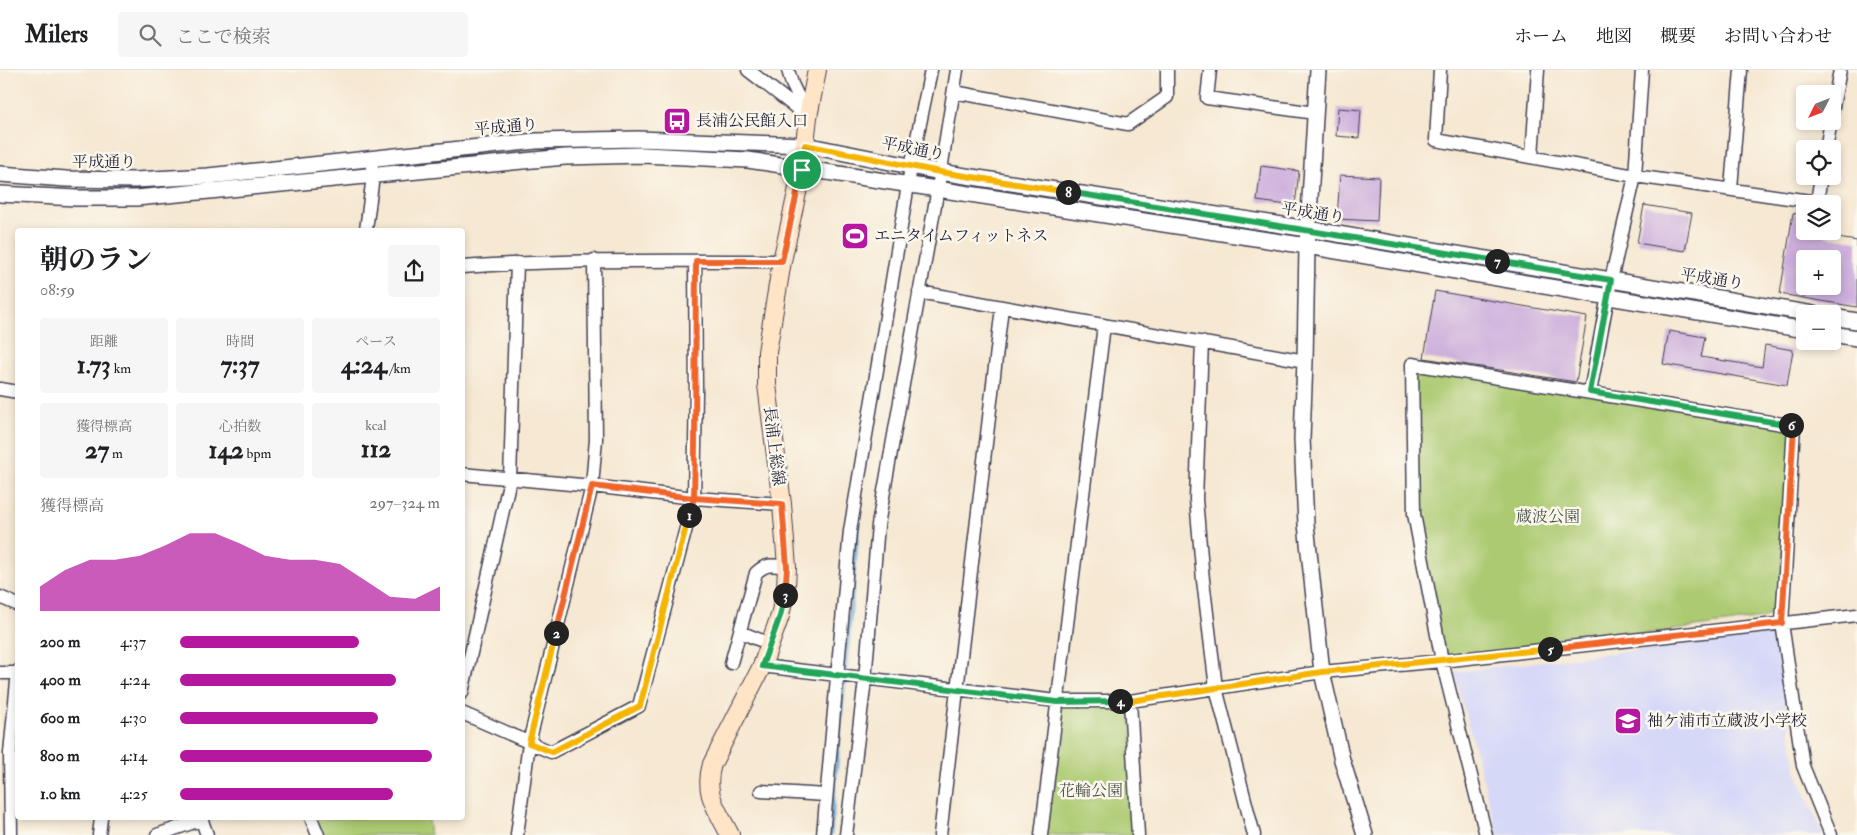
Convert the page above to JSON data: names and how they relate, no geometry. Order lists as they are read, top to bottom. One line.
{"streets":{"main road":["長浦上総線"],"street":["平成通り"]},"crossings":[["平成通り","長浦上総線"]],"parks":["蔵波公園","花輪公園"],"places":{"bus stop":["長浦公民館入口"],"sports":["エニタイムフィットネス"],"school or university":["袖ケ浦市立蔵波小学校"]},"north":"bottom left","page":{"header":"Milers","search":"ここで検索","nav":["ホーム","地図","概要","お問い合わせ"],"map_buttons":["+","−"],"pins":["8","7","6","1","3","2","5","4"],"heading":["朝のラン","08:59"],"stats":[["距離","1.73 km"],["時間","7:37"],["ペース","4:24 /km"],["獲得標高","27 m"],["心拍数","142 bpm"],["kcal","112"]],"chart":["獲得標高","297–324 m"],"list":[{"name":"200 m","note":"4:37"},{"name":"400 m","note":"4:24"},{"name":"600 m","note":"4:30"},{"name":"800 m","note":"4:14"},{"name":"1.0 km","note":"4:25"}]}}
